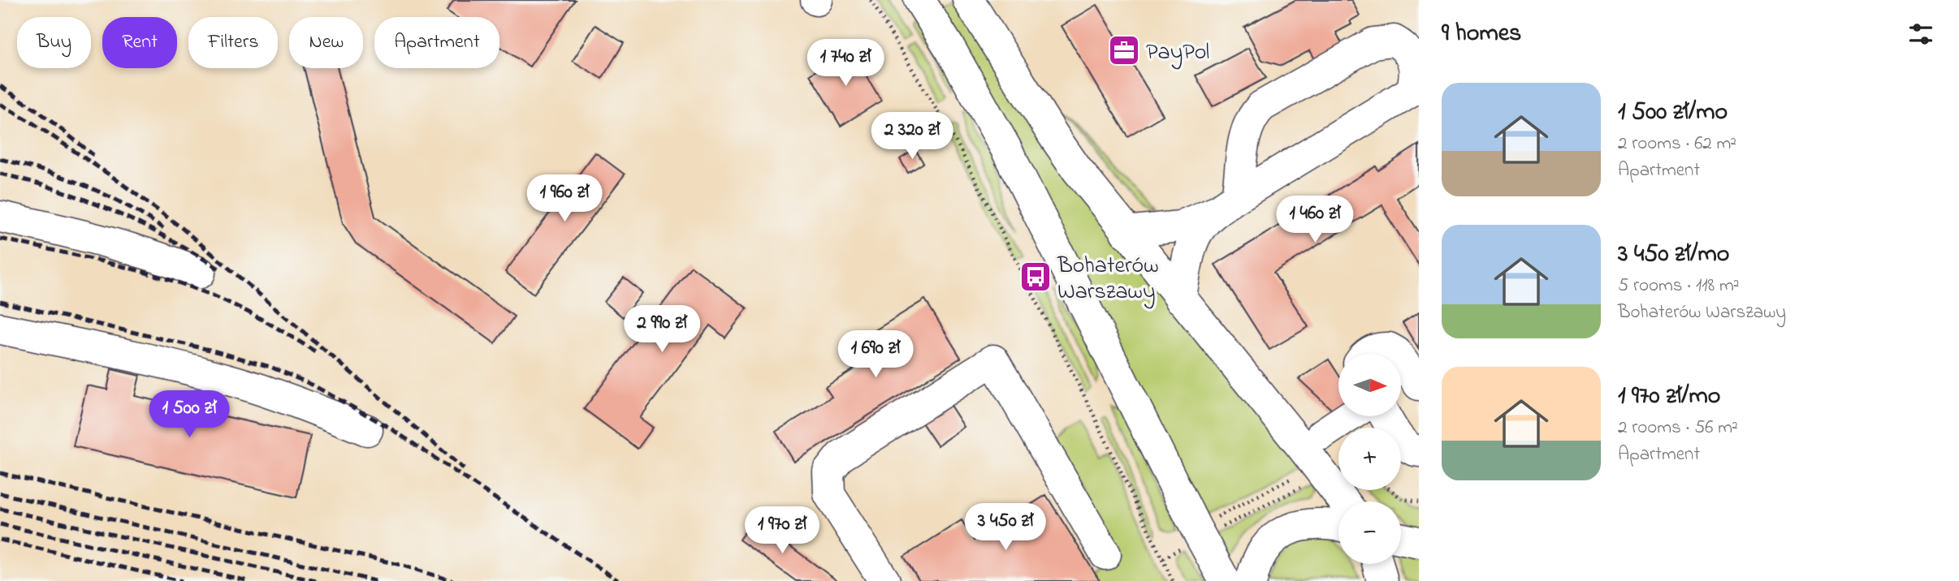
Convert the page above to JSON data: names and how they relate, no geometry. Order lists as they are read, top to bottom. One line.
{"places":{"office":["PayPol"],"bus stop":["Bohaterów Warszawy"]},"north":"right","page":{"heading":"9 homes","chip":["Buy","Rent","Filters","New","Apartment"],"price":["1 740 zł","2 320 zł","1 960 zł","1 460 zł","2 990 zł","1 690 zł","1 500 zł","3 450 zł","1 970 zł"],"list":[{"name":"1 500 zł/mo","note":"2 rooms · 62 m² · Apartment"},{"name":"3 450 zł/mo","note":"5 rooms · 118 m² · Bohaterów Warszawy"},{"name":"1 970 zł/mo","note":"2 rooms · 56 m² · Apartment"}],"map_buttons":["+","−"]}}
